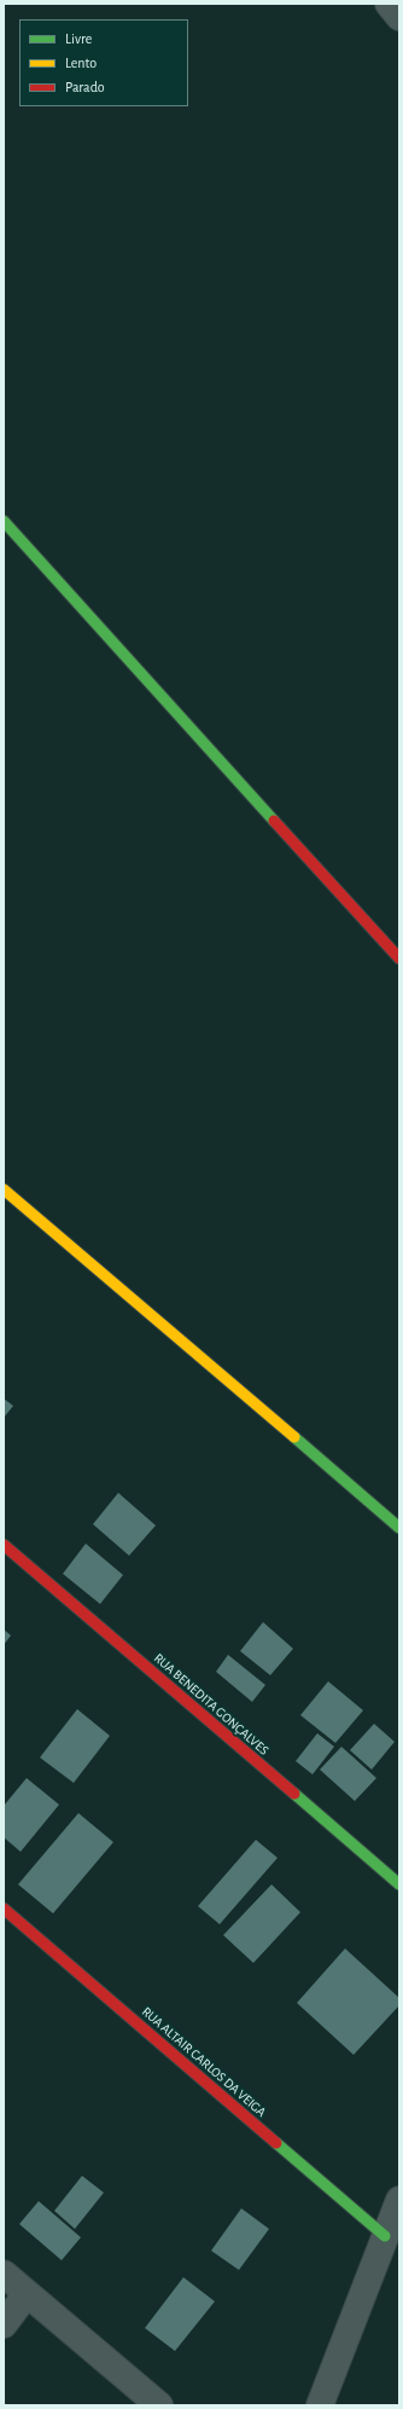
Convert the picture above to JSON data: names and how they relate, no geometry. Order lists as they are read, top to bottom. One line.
{"streets":{"street":["RUA BENEDITA GONÇALVES","RUA ALTAIR CARLOS DA VEIGA"]},"legend":["Livre","Lento","Parado"]}
